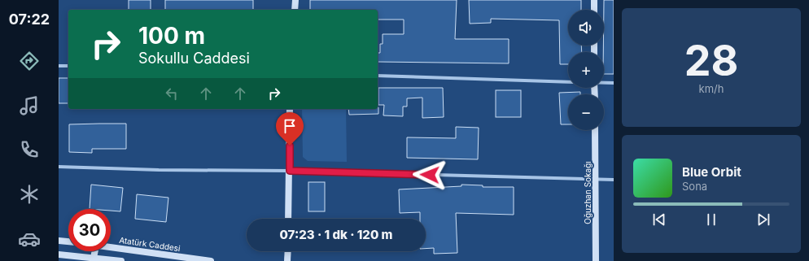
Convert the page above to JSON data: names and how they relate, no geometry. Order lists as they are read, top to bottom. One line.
{"streets":{"street":["Oğuzhan Sokağı","Atatürk Caddesi"]},"page":{"tabs":"07:22","tile":["28","km/h"],"map_buttons":["+","−"],"turn":["100 m","Sokullu Caddesi"],"song":["Blue Orbit","Sona"],"limit":"30","trip":"07:23 · 1 dk · 120 m"}}
